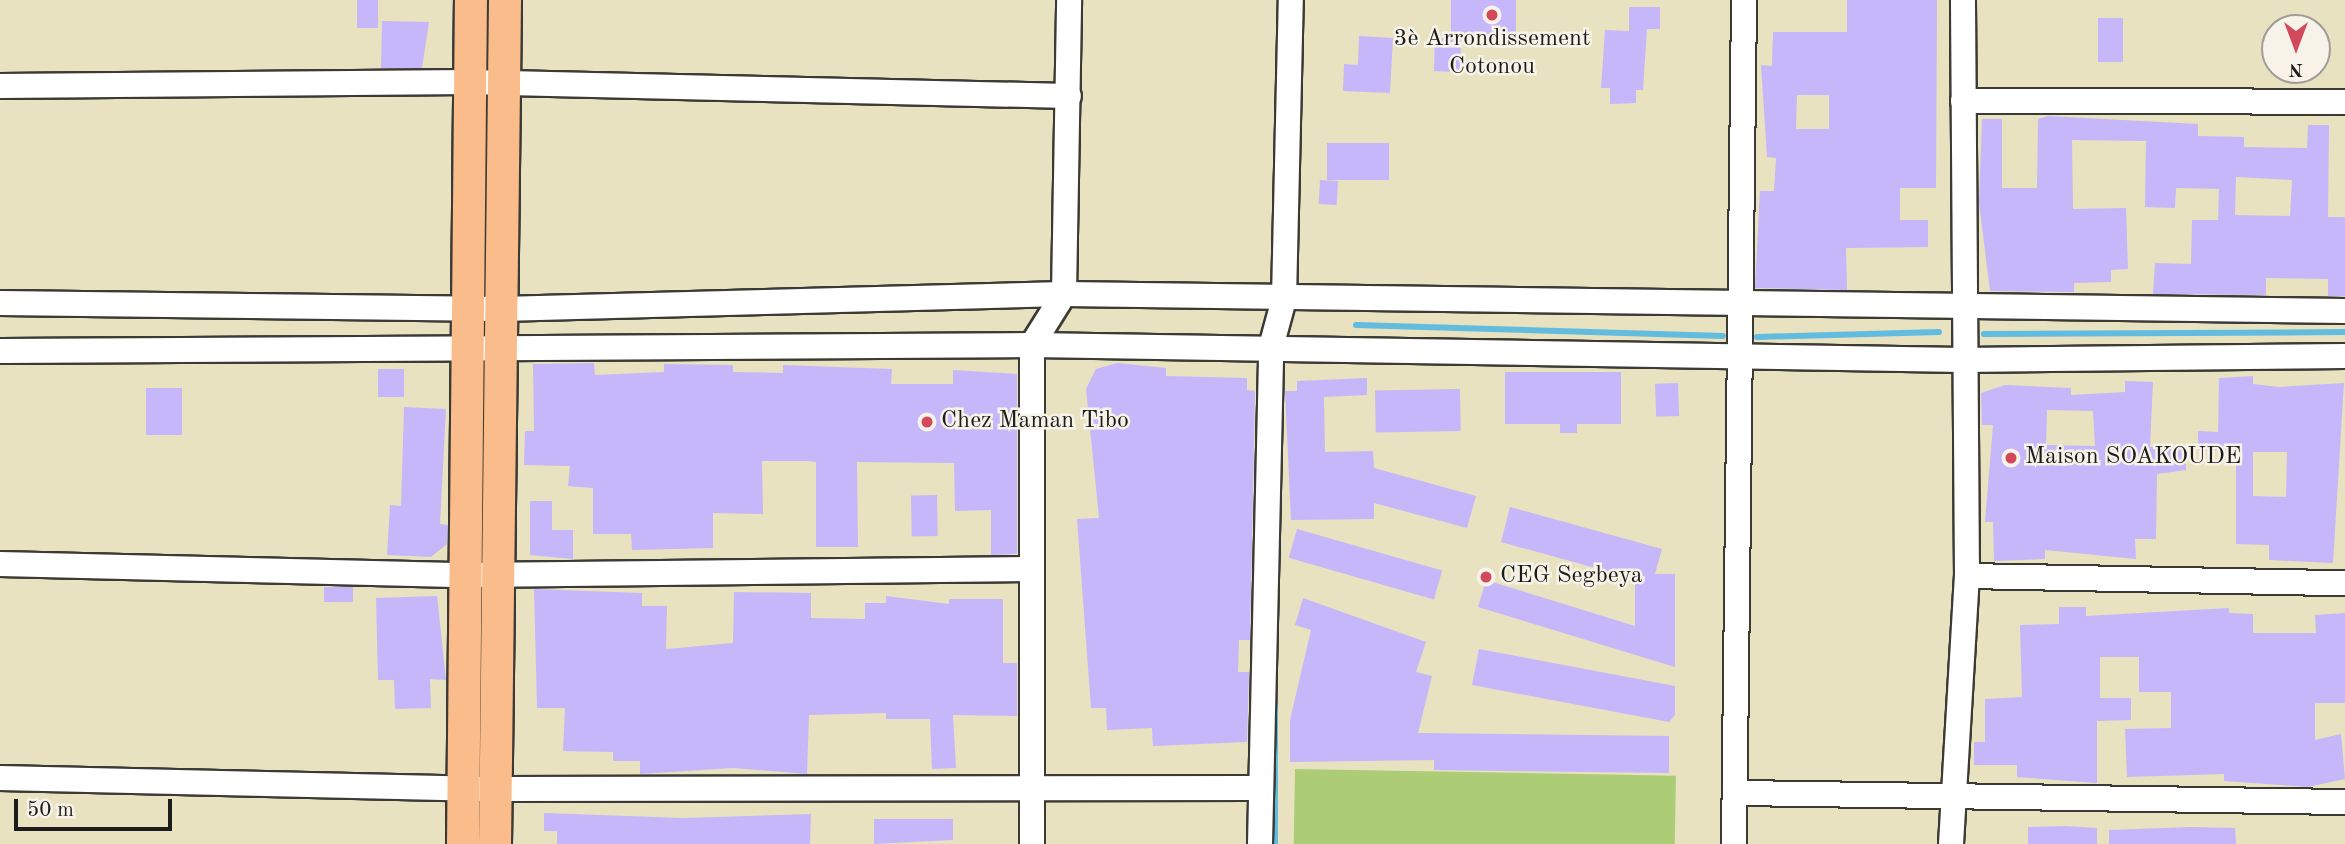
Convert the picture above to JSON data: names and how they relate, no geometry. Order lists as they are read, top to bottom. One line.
{"places":["3è Arrondissement Cotonou","Chez Maman Tibo","Maison SOAKOUDE","CEG Segbeya"],"scale_bar":"50 m","north":"bottom"}
